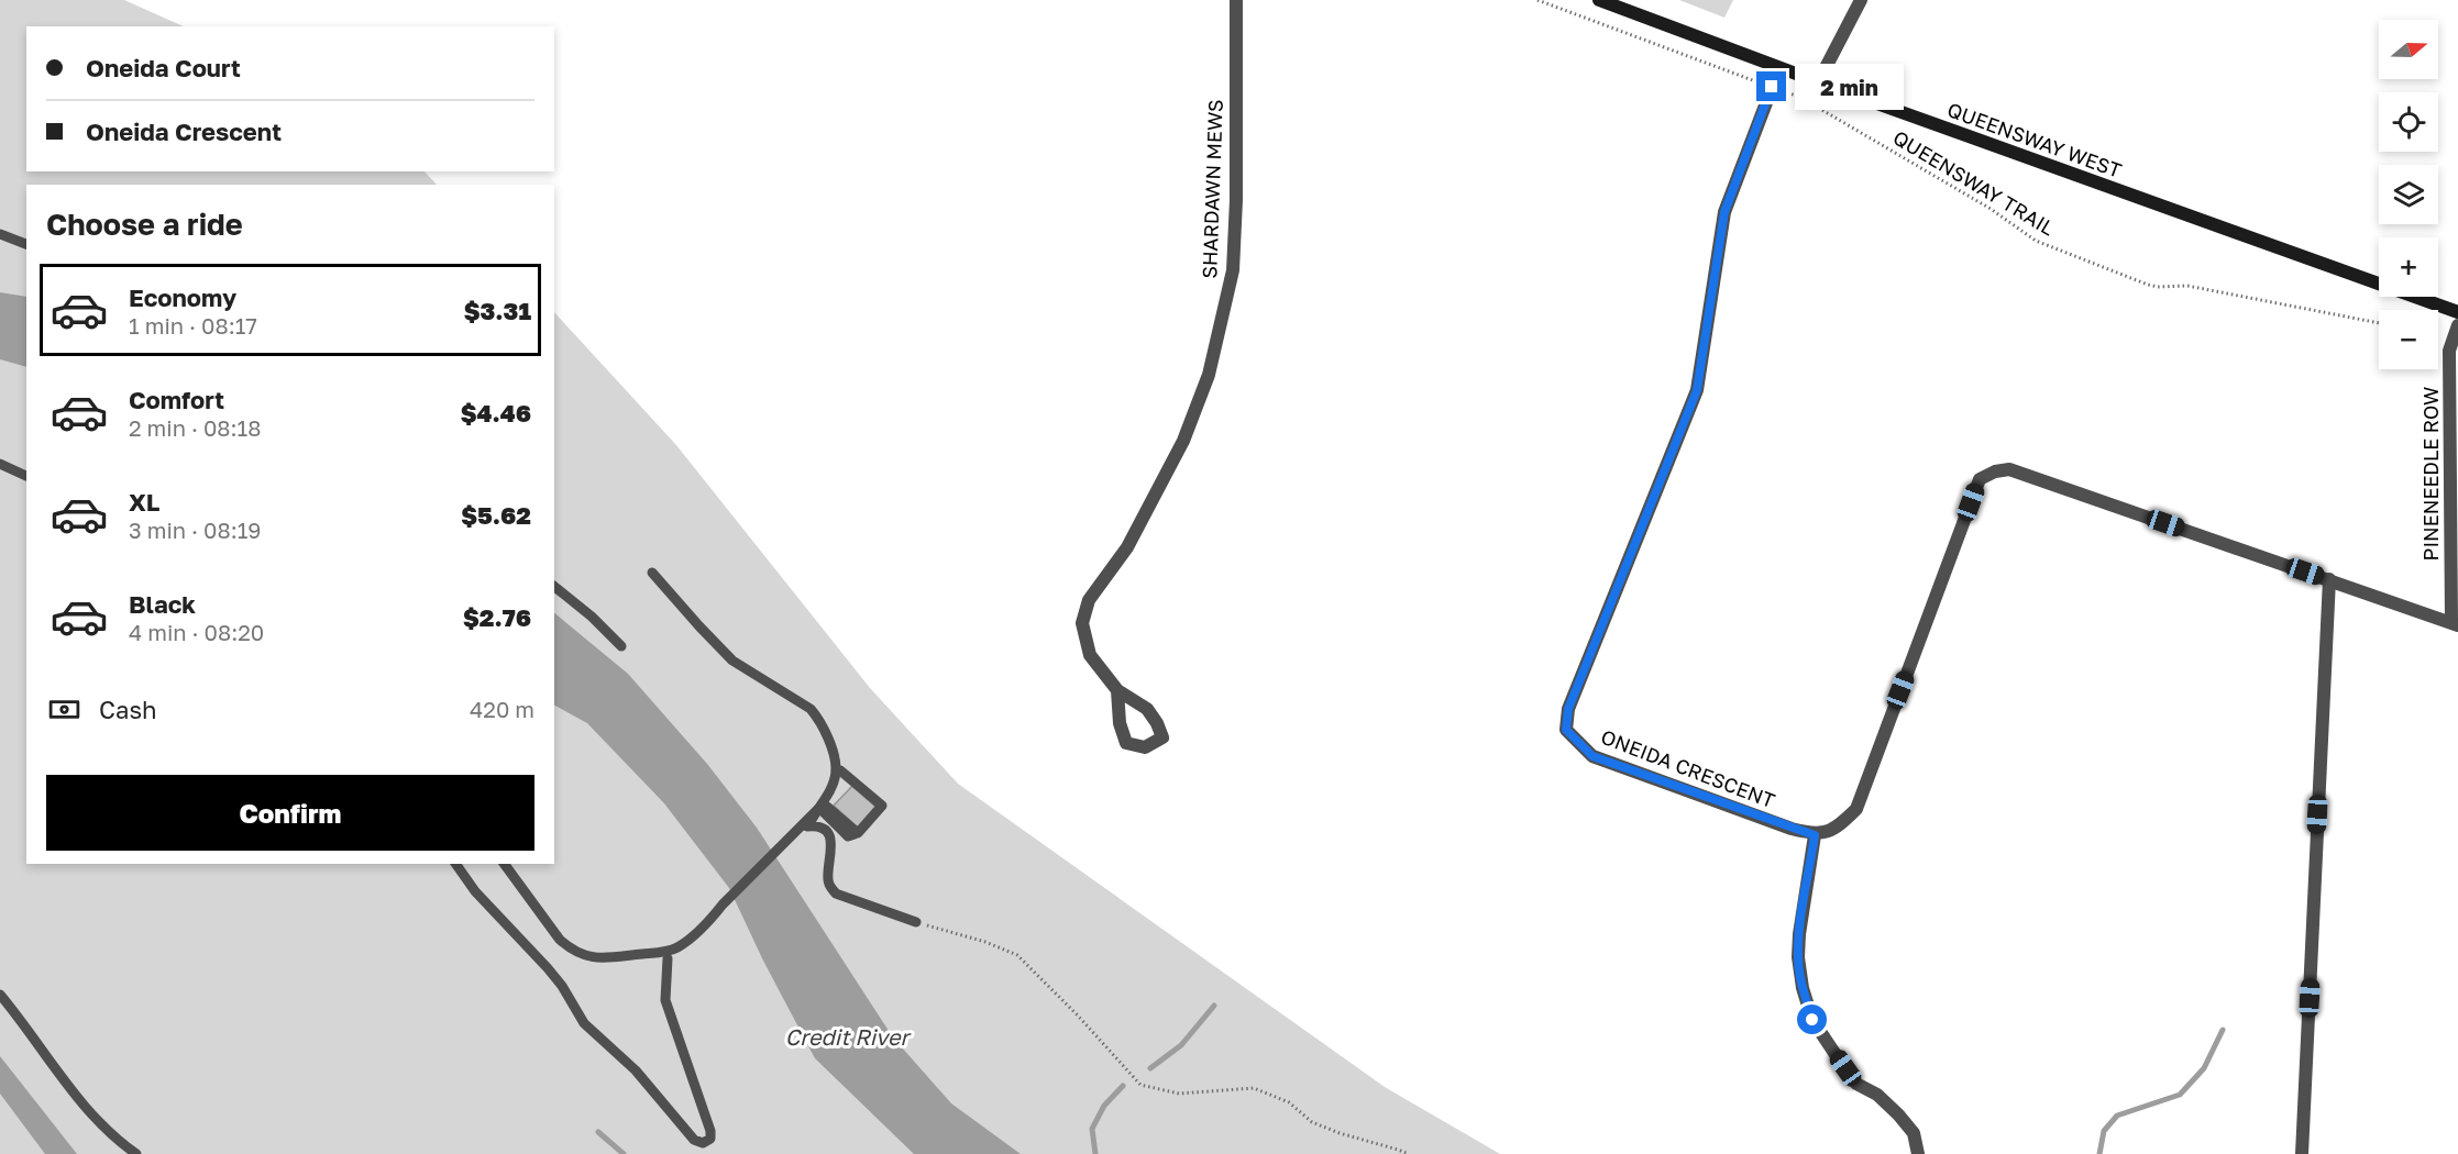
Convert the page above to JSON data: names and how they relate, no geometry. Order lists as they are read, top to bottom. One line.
{"streets":{"street":["QUEENSWAY WEST","SHARDAWN MEWS","PINENEEDLE ROW","ONEIDA CRESCENT"],"path":["QUEENSWAY TRAIL"]},"crossings":[["QUEENSWAY WEST","ONEIDA CRESCENT"]],"water":["Credit River"],"north":"right","page":{"map_buttons":["+","−"],"banner":["Oneida Court","Oneida Crescent"],"bubble":"2 min","heading":"Choose a ride","list":[{"name":"Economy","note":"1 min · 08:17","value":"$3.31"},{"name":"Comfort","note":"2 min · 08:18","value":"$4.46"},{"name":"XL","note":"3 min · 08:19","value":"$5.62"},{"name":"Black","note":"4 min · 08:20","value":"$2.76"}],"pay":["Cash","420 m"],"buttons":"Confirm"}}
